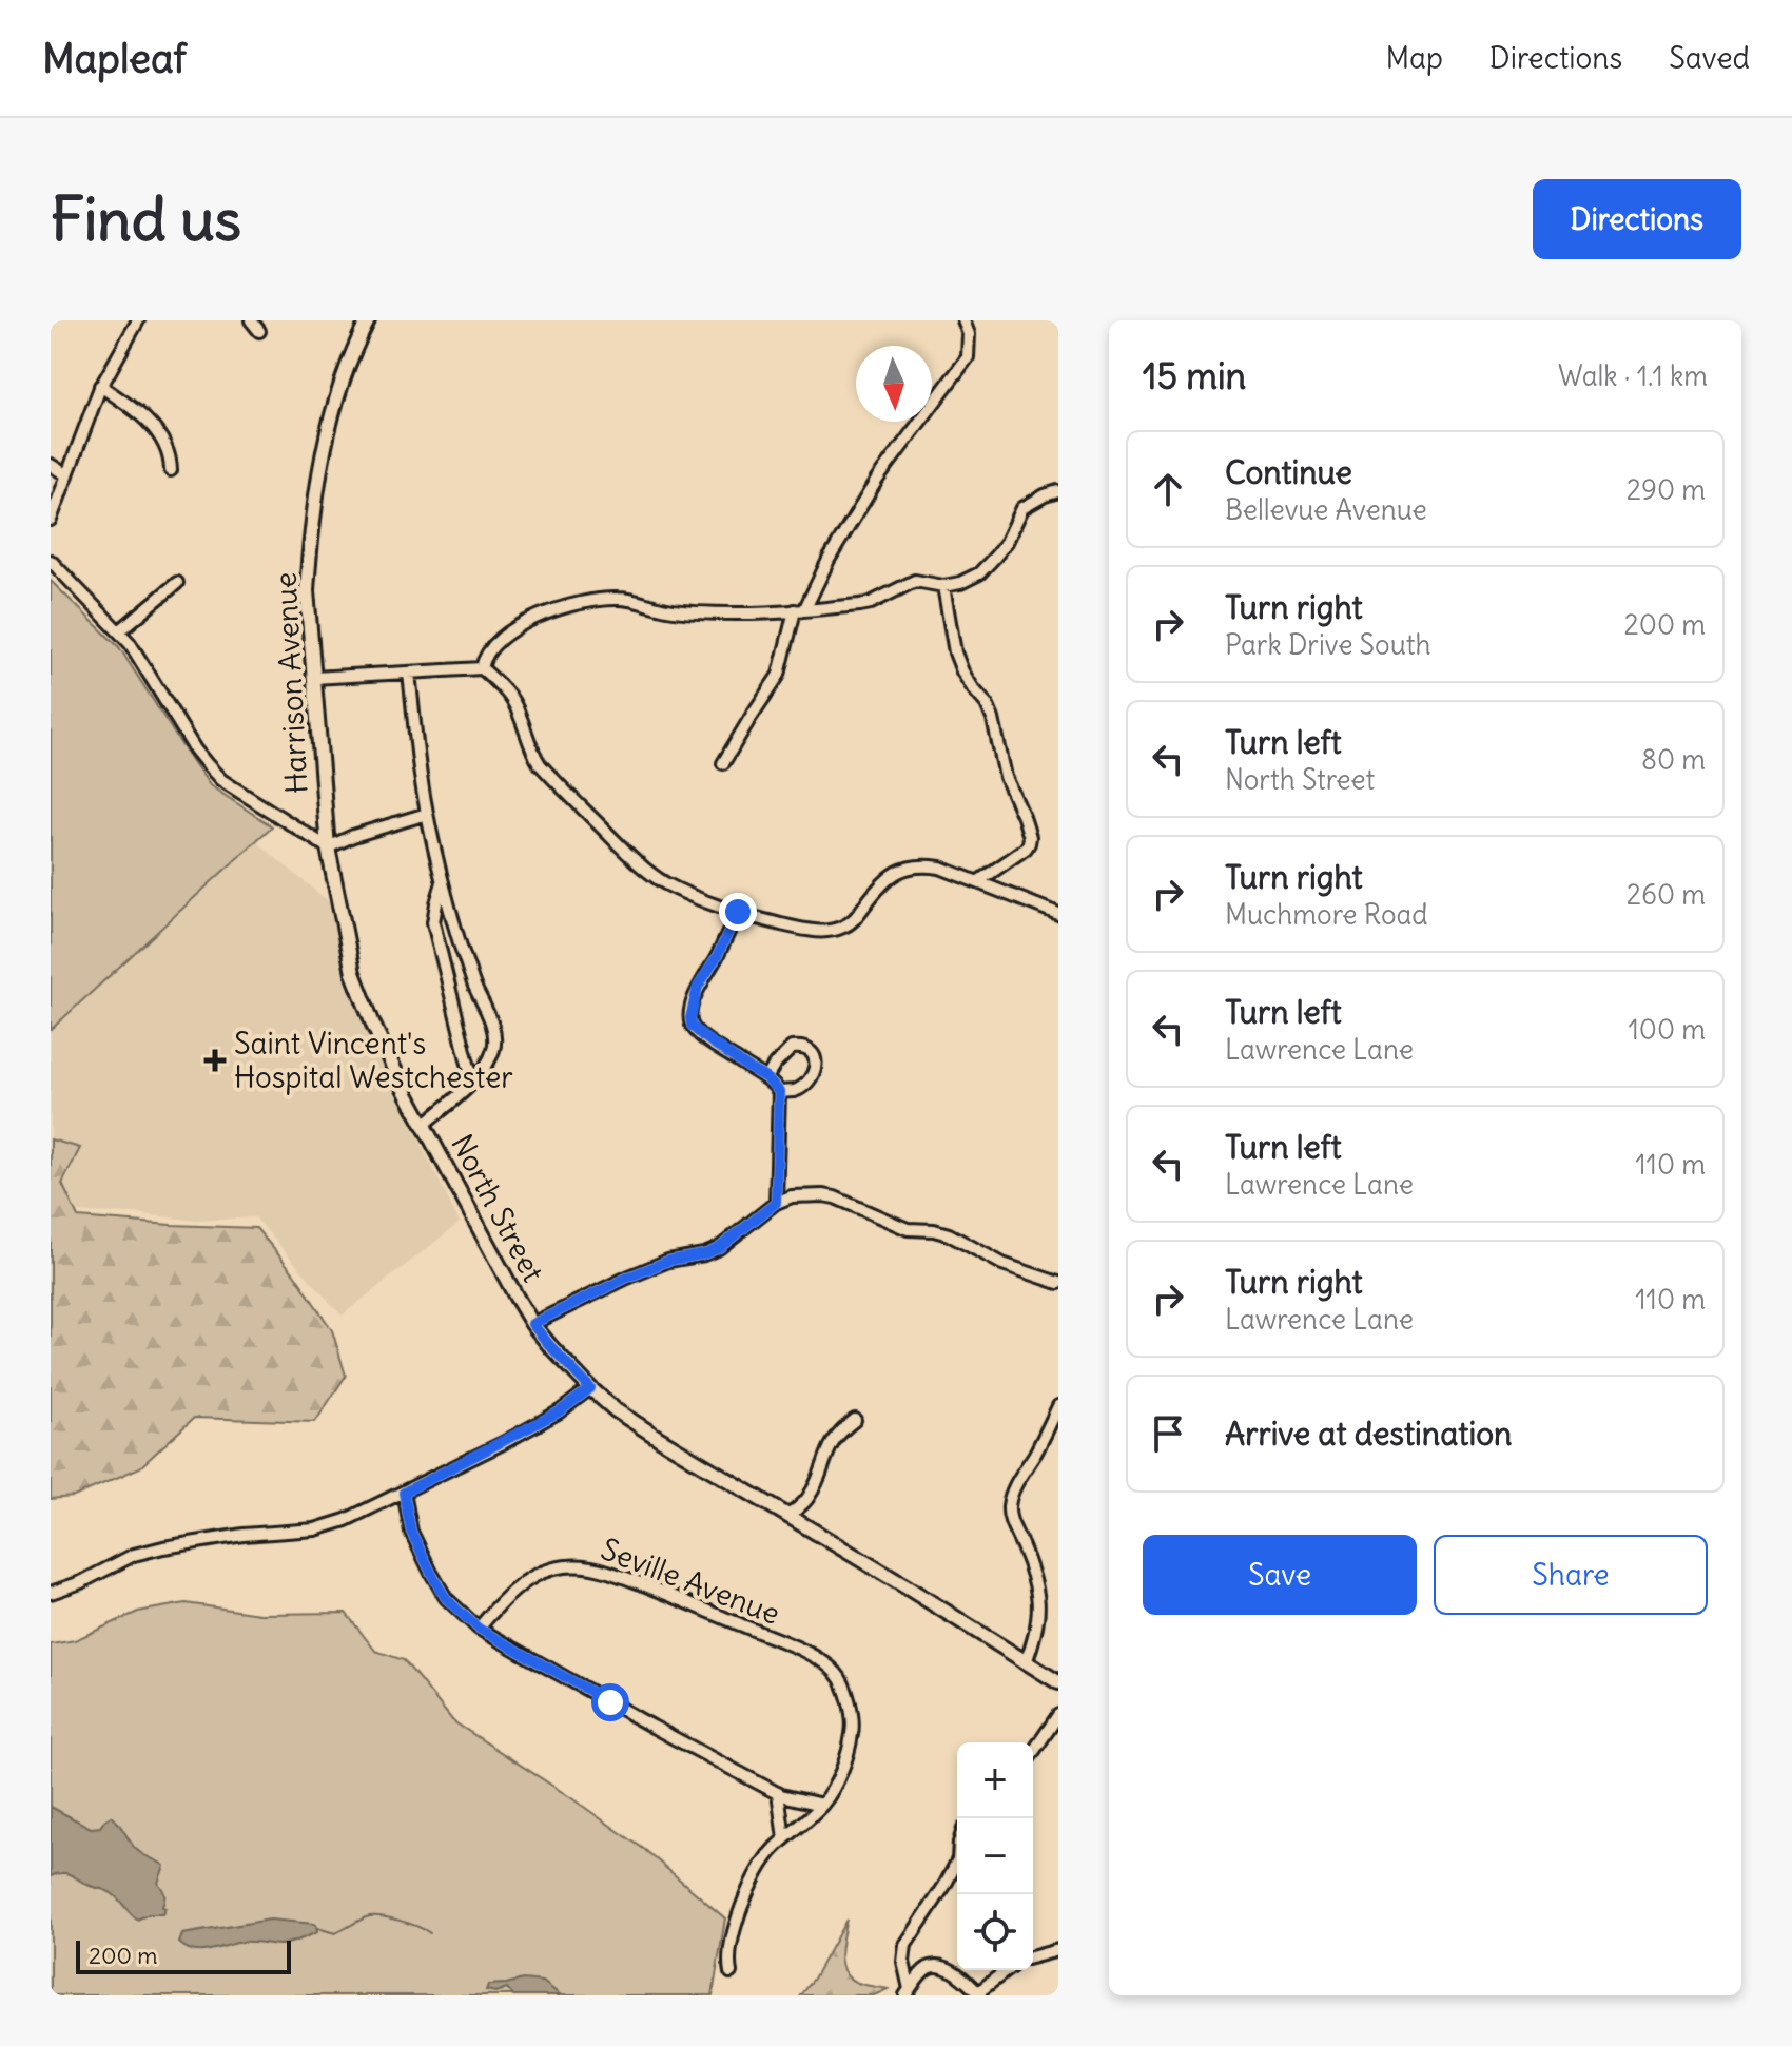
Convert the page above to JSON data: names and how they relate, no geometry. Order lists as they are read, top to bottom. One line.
{"streets":{"main road":["Harrison Avenue","North Street"],"street":["Seville Avenue"]},"crossings":[["Harrison Avenue","North Street"]],"places":{"health":["Saint Vincent's Hospital Westchester"]},"scale_bar":"200 m","north":"bottom","page":{"header":"Mapleaf","nav":["Map","Directions","Saved"],"buttons":["Directions",["Save","Share"]],"title":"Find us","heading":["15 min","Walk · 1.1 km"],"list":[["Continue","Bellevue Avenue","290 m"],["Turn right","Park Drive South","200 m"],["Turn left","North Street","80 m"],["Turn right","Muchmore Road","260 m"],["Turn left","Lawrence Lane","100 m"],["Turn left","Lawrence Lane","110 m"],["Turn right","Lawrence Lane","110 m"],"Arrive at destination"],"map_buttons":["+","−"],"scale":"200 m"}}
